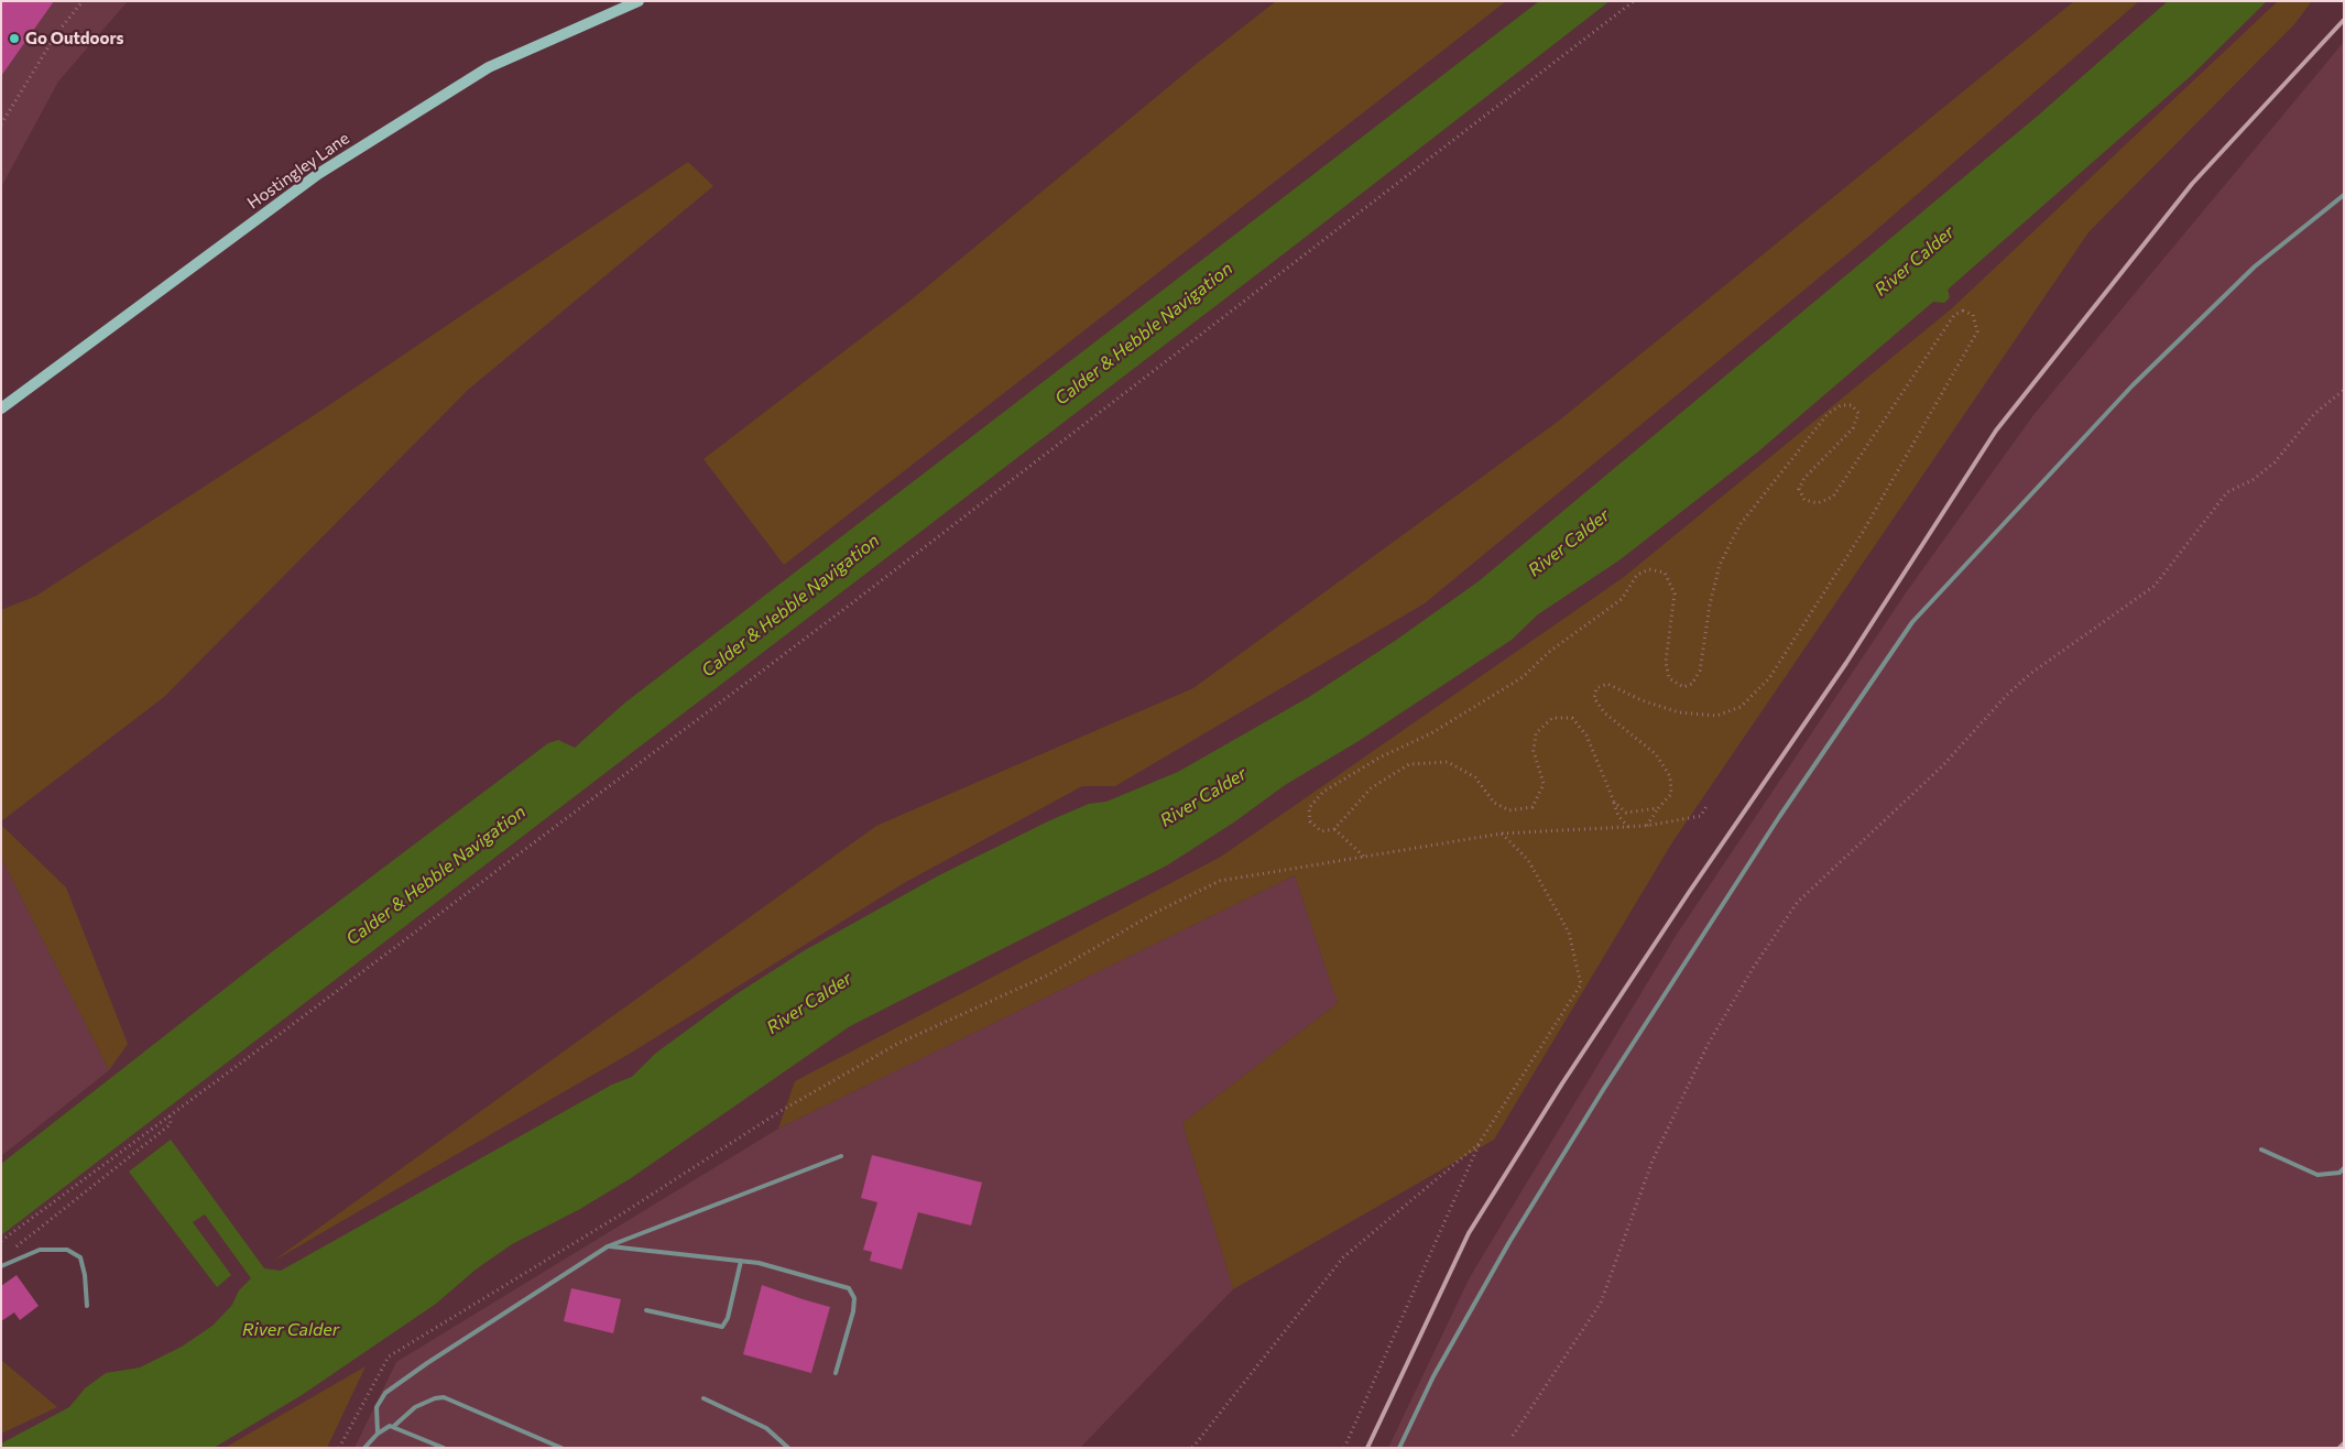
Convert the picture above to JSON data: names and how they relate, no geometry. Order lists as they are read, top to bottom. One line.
{"streets":{"main road":["Hostingley Lane"]},"water":["River Calder","Calder & Hebble Navigation"],"places":["Go Outdoors"]}
